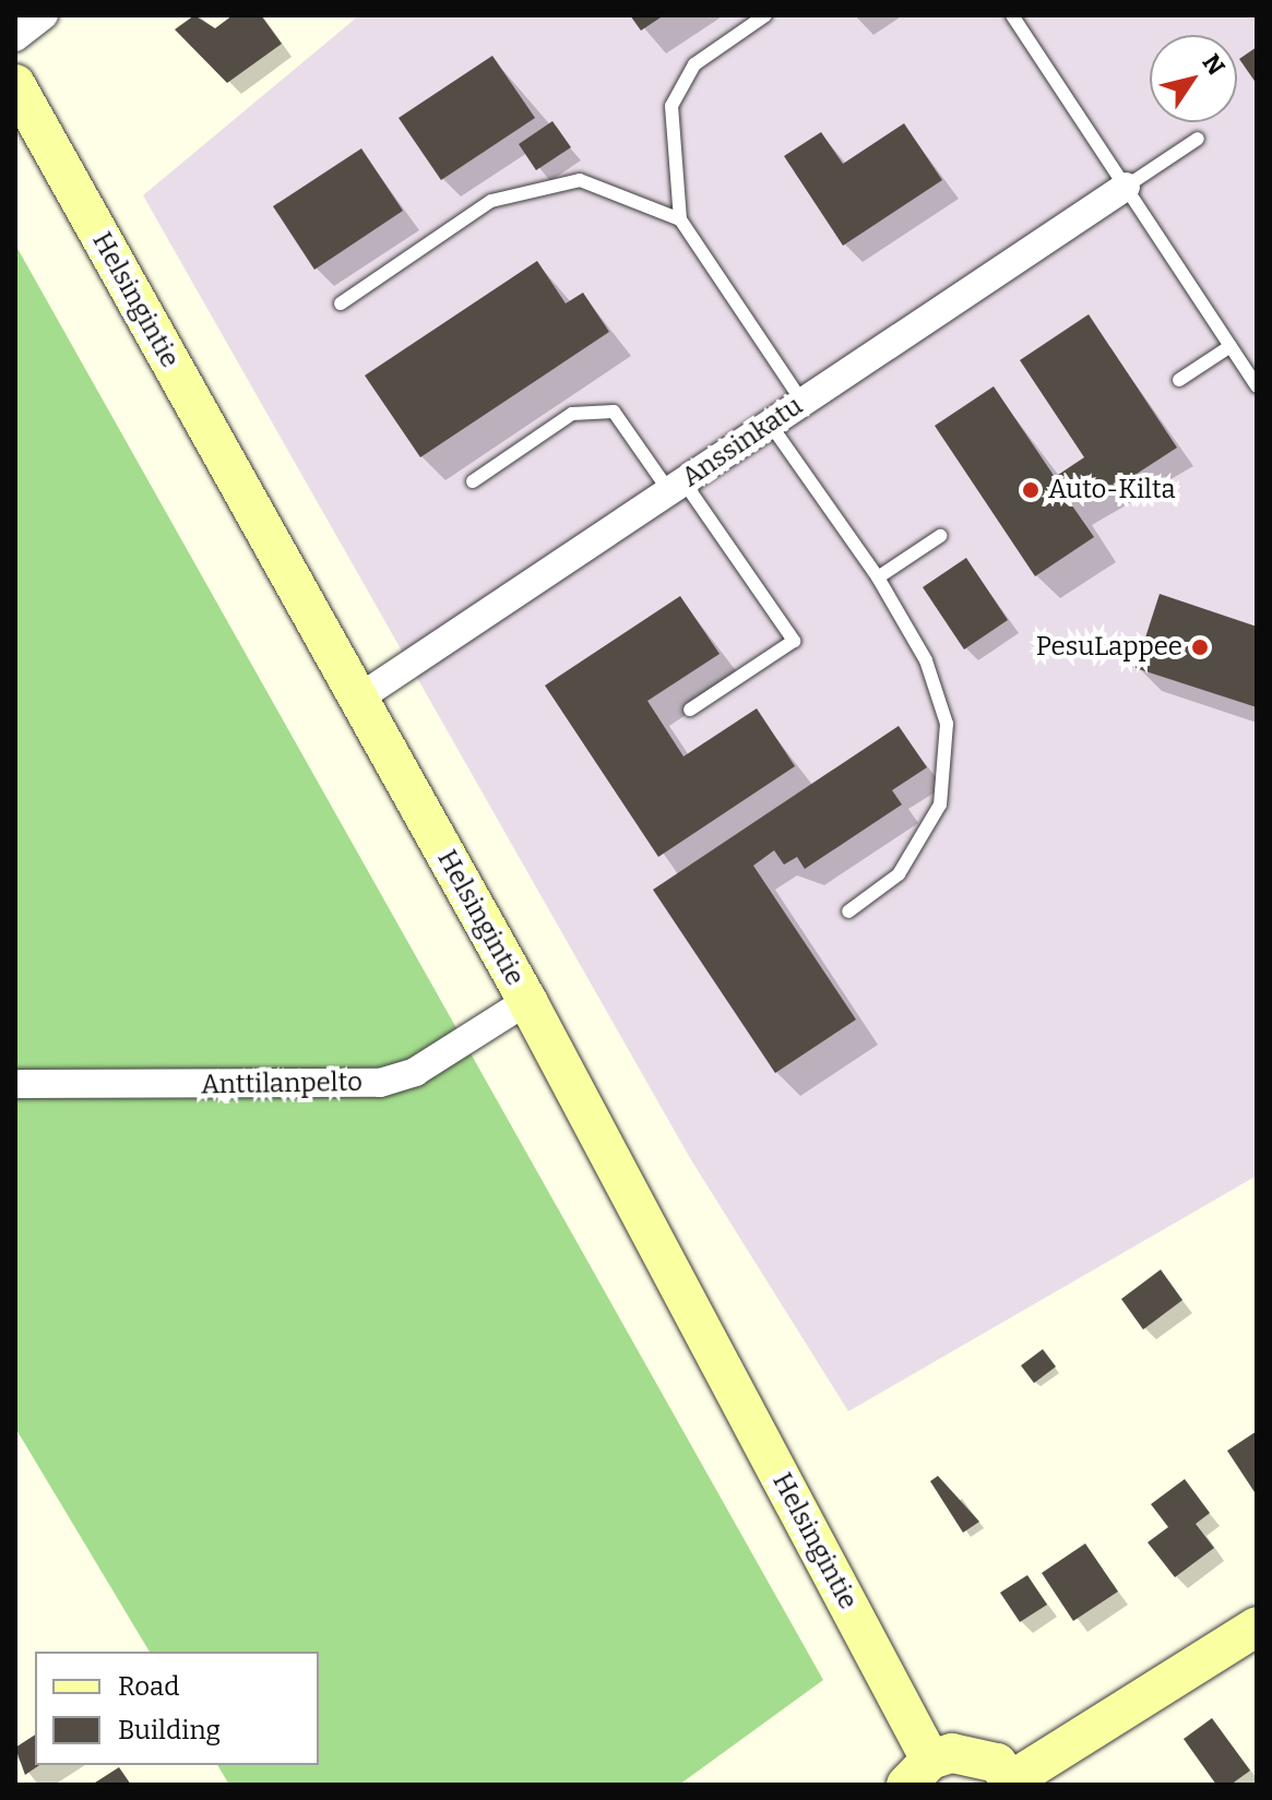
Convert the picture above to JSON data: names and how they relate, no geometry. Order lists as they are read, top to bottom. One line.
{"streets":{"main road":["Helsingintie"],"street":["Anssinkatu","Anttilanpelto"]},"crossings":[["Helsingintie","Anssinkatu"],["Helsingintie","Anttilanpelto"]],"places":["Auto-Kilta","PesuLappee"],"legend":["Road","Building"],"north":"top right"}
